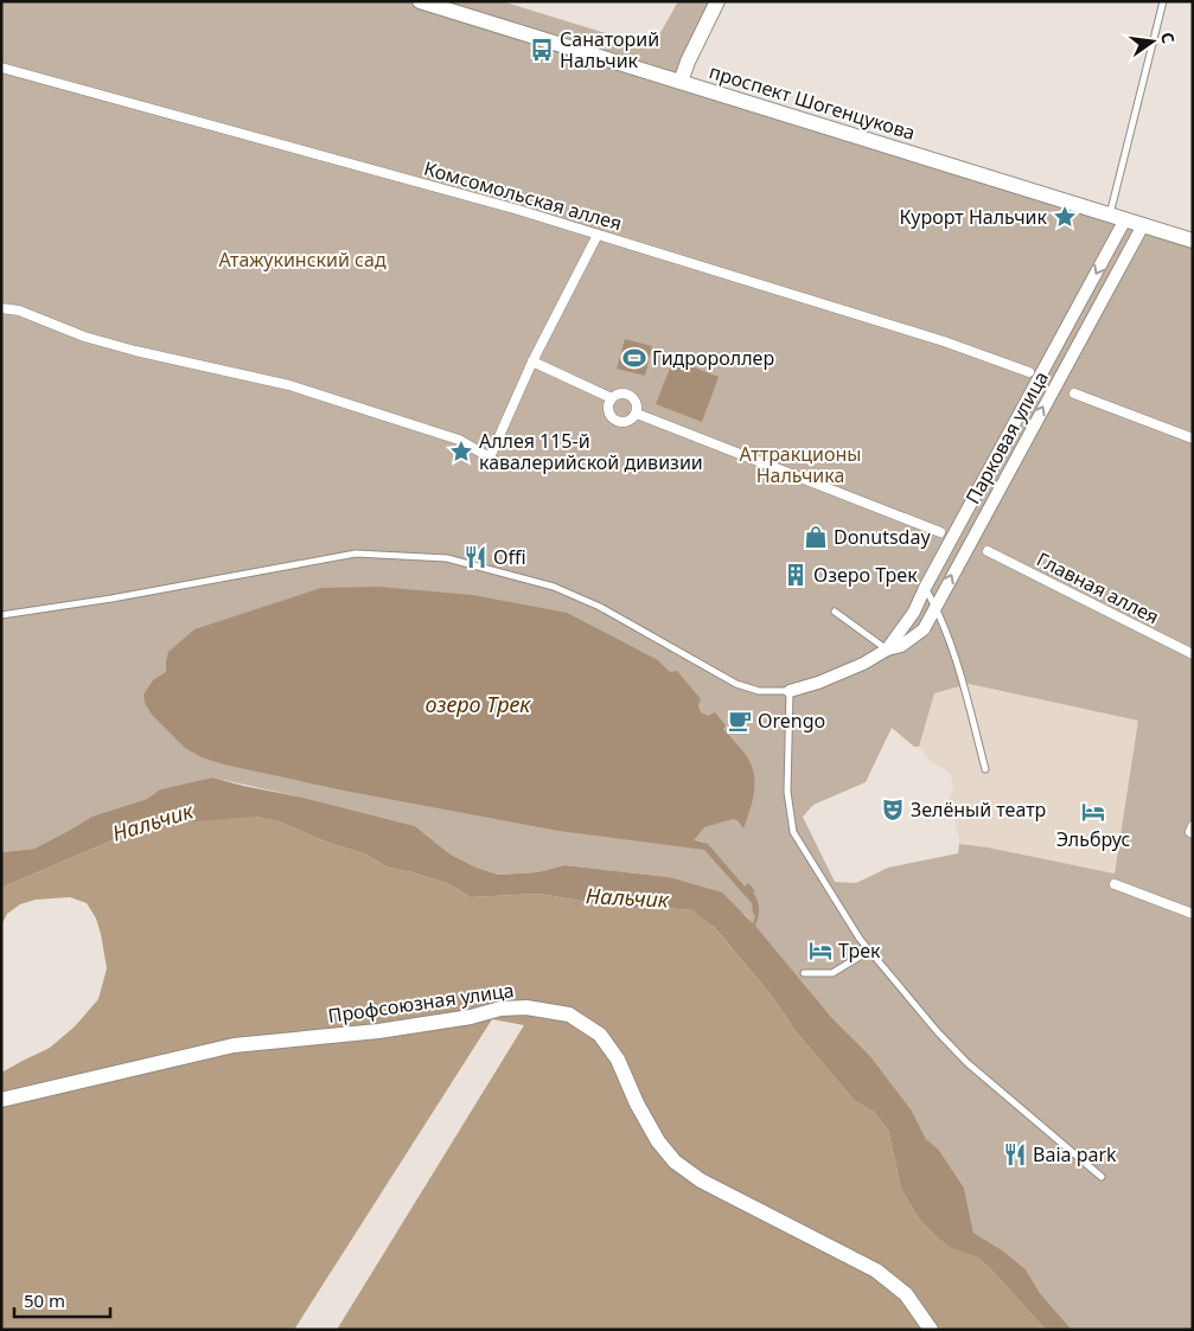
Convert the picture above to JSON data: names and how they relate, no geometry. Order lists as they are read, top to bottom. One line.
{"streets":{"street":["проспект Шогенцукова","Комсомольская аллея","Парковая улица","Главная аллея","Профсоюзная улица"]},"crossings":[["проспект Шогенцукова","Парковая улица"]],"water":["озеро Трек","Нальчик"],"parks":["Атажукинский сад","Аттракционы Нальчика"],"places":{"bus stop":["Санаторий Нальчик"],"place":["Курорт Нальчик","Аллея 115-й кавалерийской дивизии"],"sports":["Гидророллер"],"shop":["Donutsday"],"restaurant":["Offi","Baia park"],"building":["Озеро Трек"],"cafe":["Orengo"],"theatre":["Зелёный театр"],"hotel":["Эльбрус","Трек"]},"scale_bar":"50 m","north":"right"}
